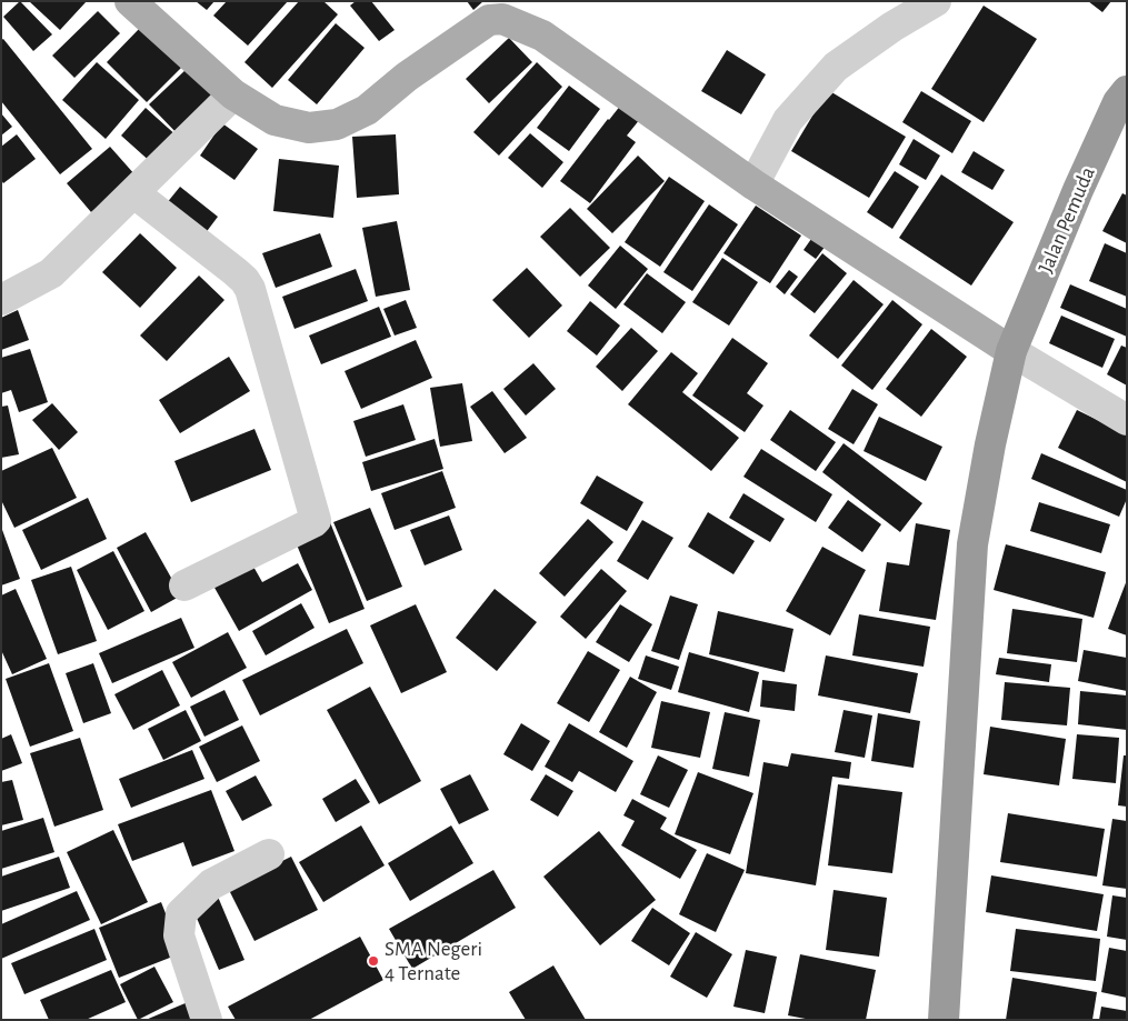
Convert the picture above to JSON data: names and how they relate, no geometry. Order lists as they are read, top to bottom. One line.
{"streets":{"highway":["Jalan Pemuda"]},"places":["SMA Negeri 4 Ternate"]}
